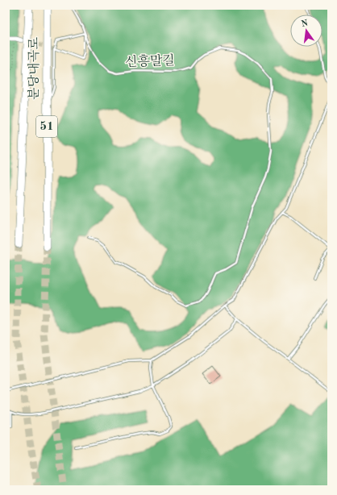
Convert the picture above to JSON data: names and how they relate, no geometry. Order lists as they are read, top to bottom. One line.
{"streets":{"highway":["분당내곡로","51"],"lane":["신흥말길"]},"north":"top"}
